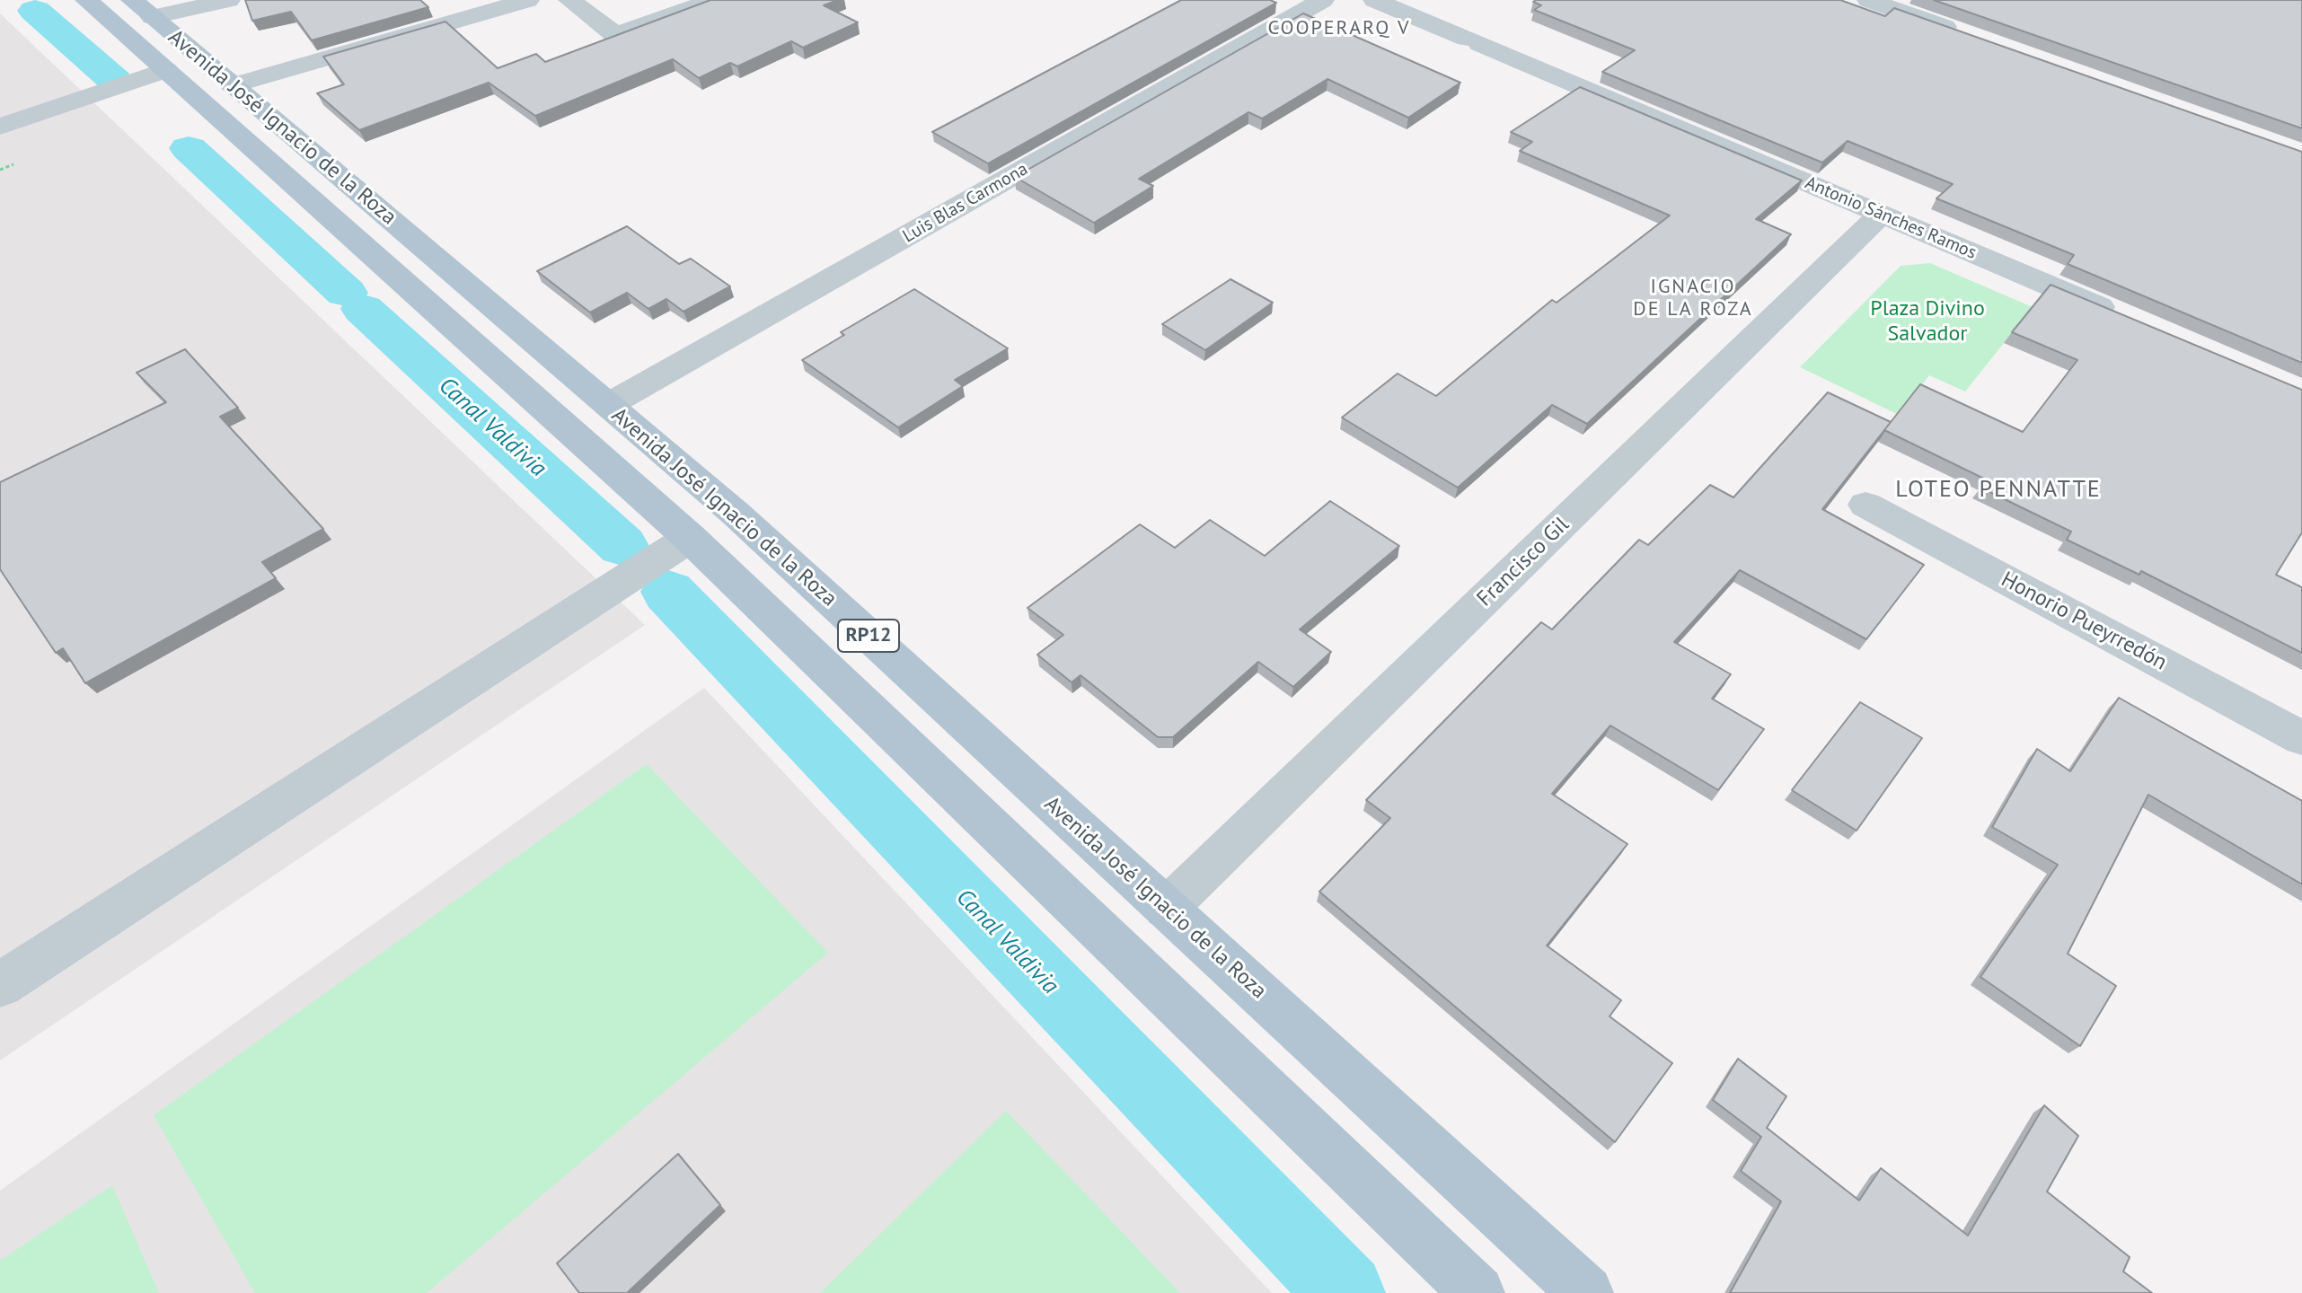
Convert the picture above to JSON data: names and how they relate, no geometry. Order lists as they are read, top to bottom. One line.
{"streets":{"main road":["Avenida José Ignacio de la Roza","RP12"],"street":["Luis Blas Carmona","Antonio Sánches Ramos","Francisco Gil","Honorio Pueyrredón"]},"crossings":[["Avenida José Ignacio de la Roza","Luis Blas Carmona"],["Avenida José Ignacio de la Roza","Francisco Gil"],["Antonio Sánches Ramos","Francisco Gil"]],"districts":["COOPERARQ V","IGNACIO DE LA ROZA","LOTEO PENNATTE"],"water":["Canal Valdivia"],"parks":["Plaza Divino Salvador"]}
